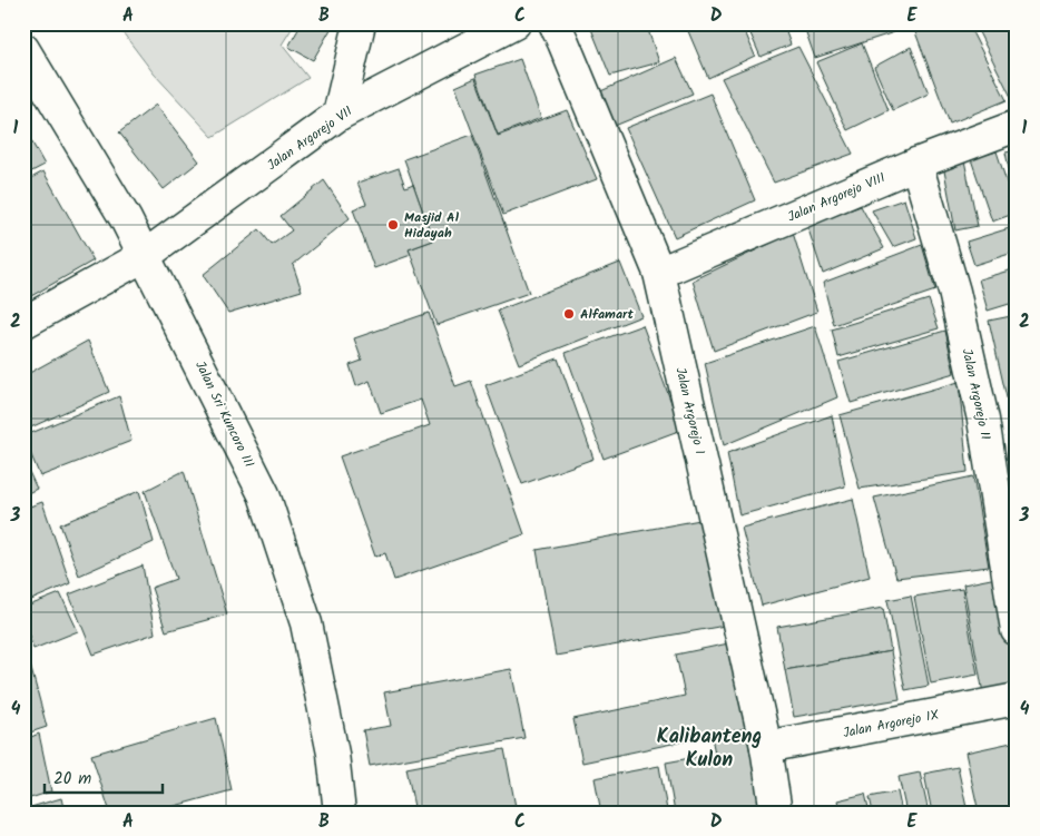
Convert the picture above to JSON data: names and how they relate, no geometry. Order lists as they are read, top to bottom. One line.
{"streets":{"street":["Jalan Argorejo VII","Jalan Argorejo VIII","Jalan Argorejo II","Jalan Argorejo I","Jalan Sri Kuncoro III","Jalan Argorejo IX"]},"crossings":[["Jalan Argorejo VII","Jalan Sri Kuncoro III"],["Jalan Argorejo VIII","Jalan Argorejo II"],["Jalan Argorejo VIII","Jalan Argorejo I"],["Jalan Argorejo I","Jalan Argorejo IX"]],"districts":["Kalibanteng Kulon"],"places":["Masjid Al Hidayah","Alfamart"],"scale_bar":"20 m","grid":{"columns":["A","B","C","D","E"],"rows":["1","2","3","4"]}}
